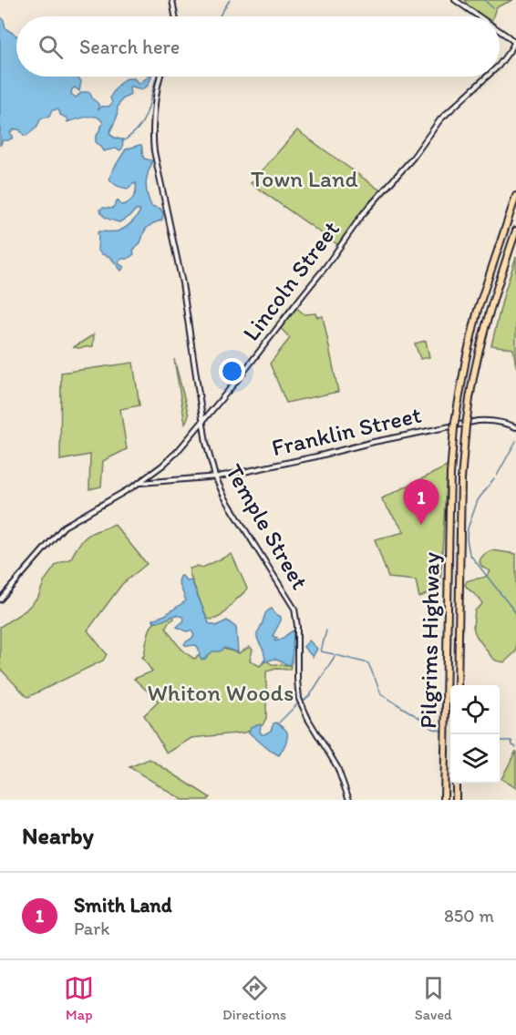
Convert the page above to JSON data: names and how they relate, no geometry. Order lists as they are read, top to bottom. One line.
{"streets":{"highway":["Pilgrims Highway"],"main road":["Lincoln Street","Franklin Street","Temple Street"]},"crossings":[["Lincoln Street","Franklin Street"],["Lincoln Street","Temple Street"],["Franklin Street","Temple Street"]],"parks":["Town Land","Whiton Woods"],"page":{"search":"Search here","pins":"1","heading":"Nearby","list":[{"mark":"1","name":"Smith Land","note":"Park","value":"850 m"}],"nav":["Map","Directions","Saved"]}}
